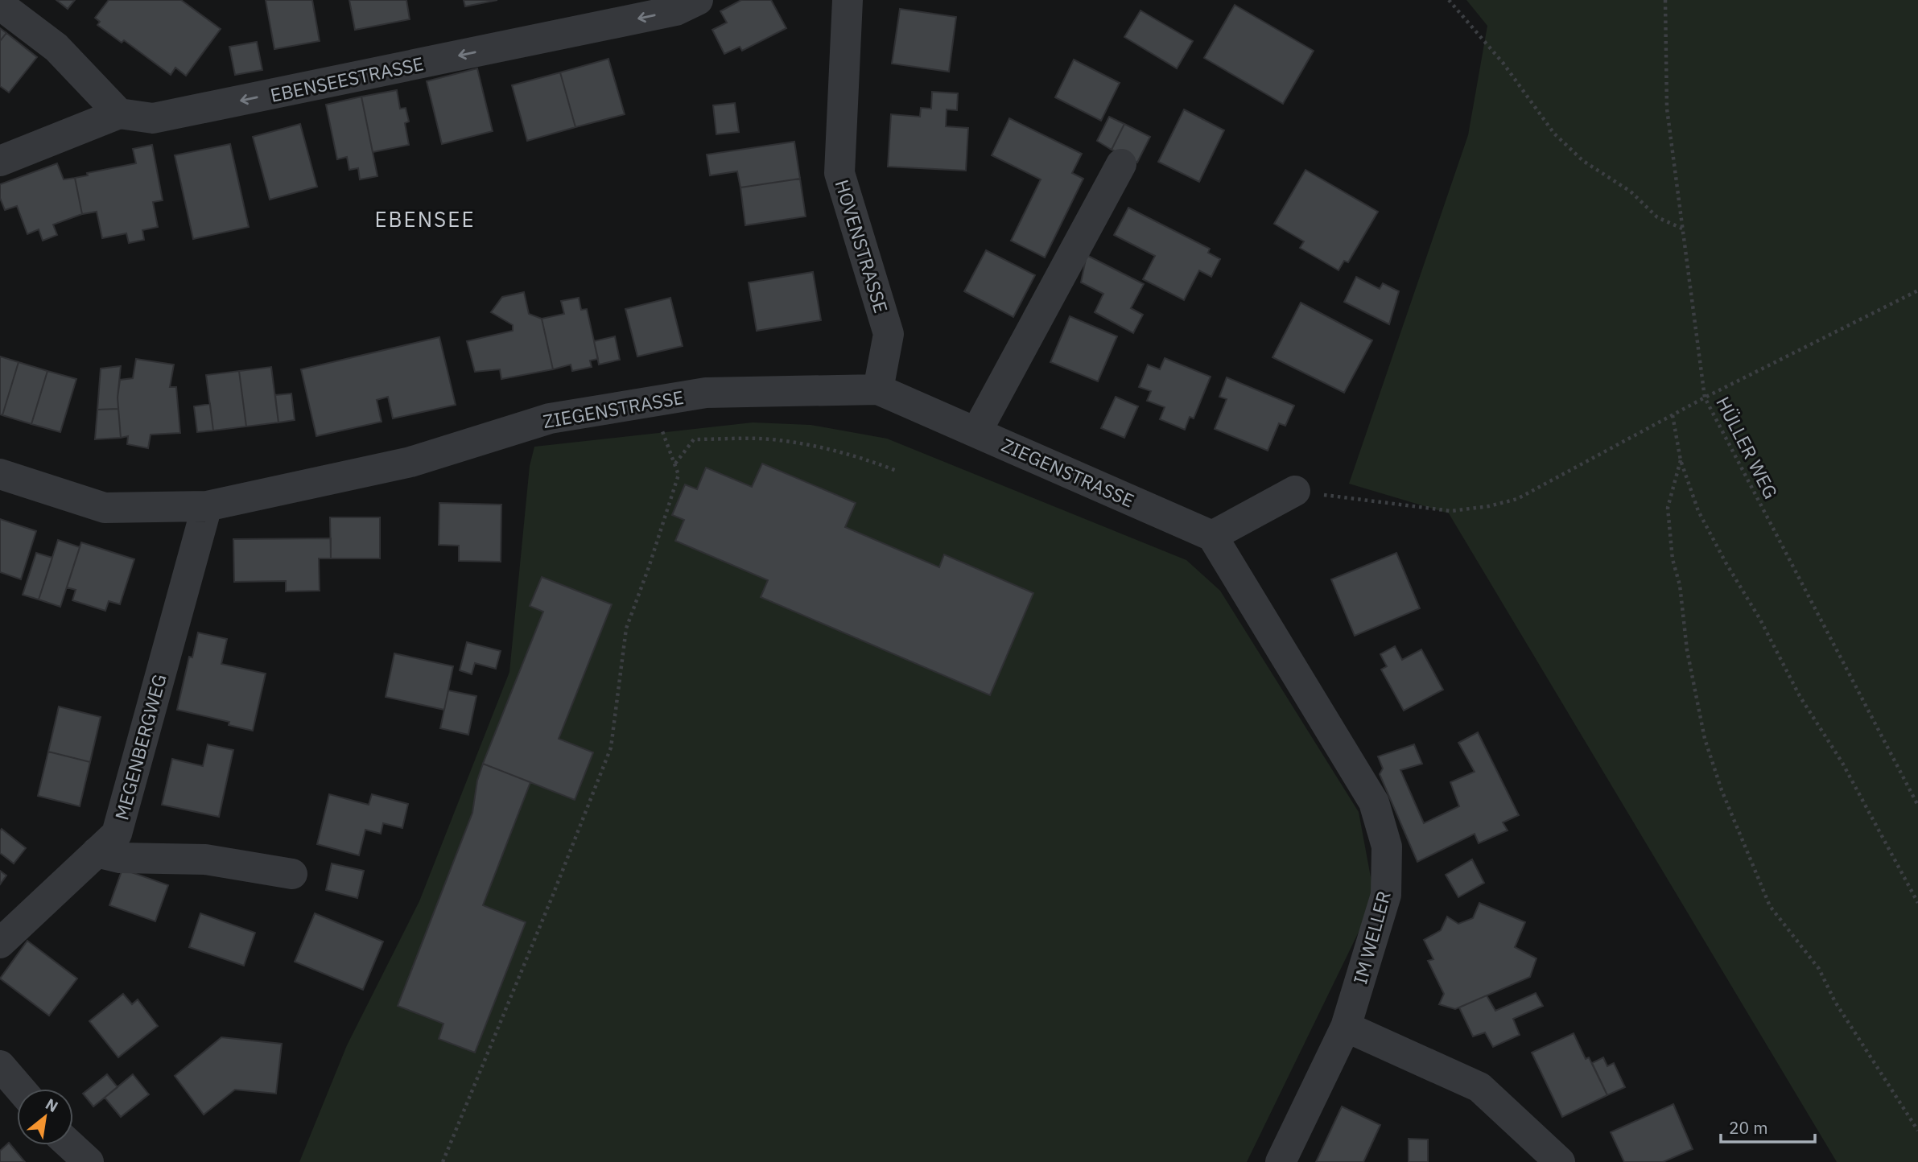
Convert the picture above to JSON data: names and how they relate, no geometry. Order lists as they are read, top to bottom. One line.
{"streets":{"street":["EBENSEESTRASSE","HOVENSTRASSE","ZIEGENSTRASSE","MEGENBERGWEG","IM WELLER"],"path":["HÜLLER WEG"]},"crossings":[["HOVENSTRASSE","ZIEGENSTRASSE"],["ZIEGENSTRASSE","MEGENBERGWEG"],["ZIEGENSTRASSE","IM WELLER"]],"one_way":["EBENSEESTRASSE"],"districts":["EBENSEE"],"scale_bar":"20 m","north":"top right"}
